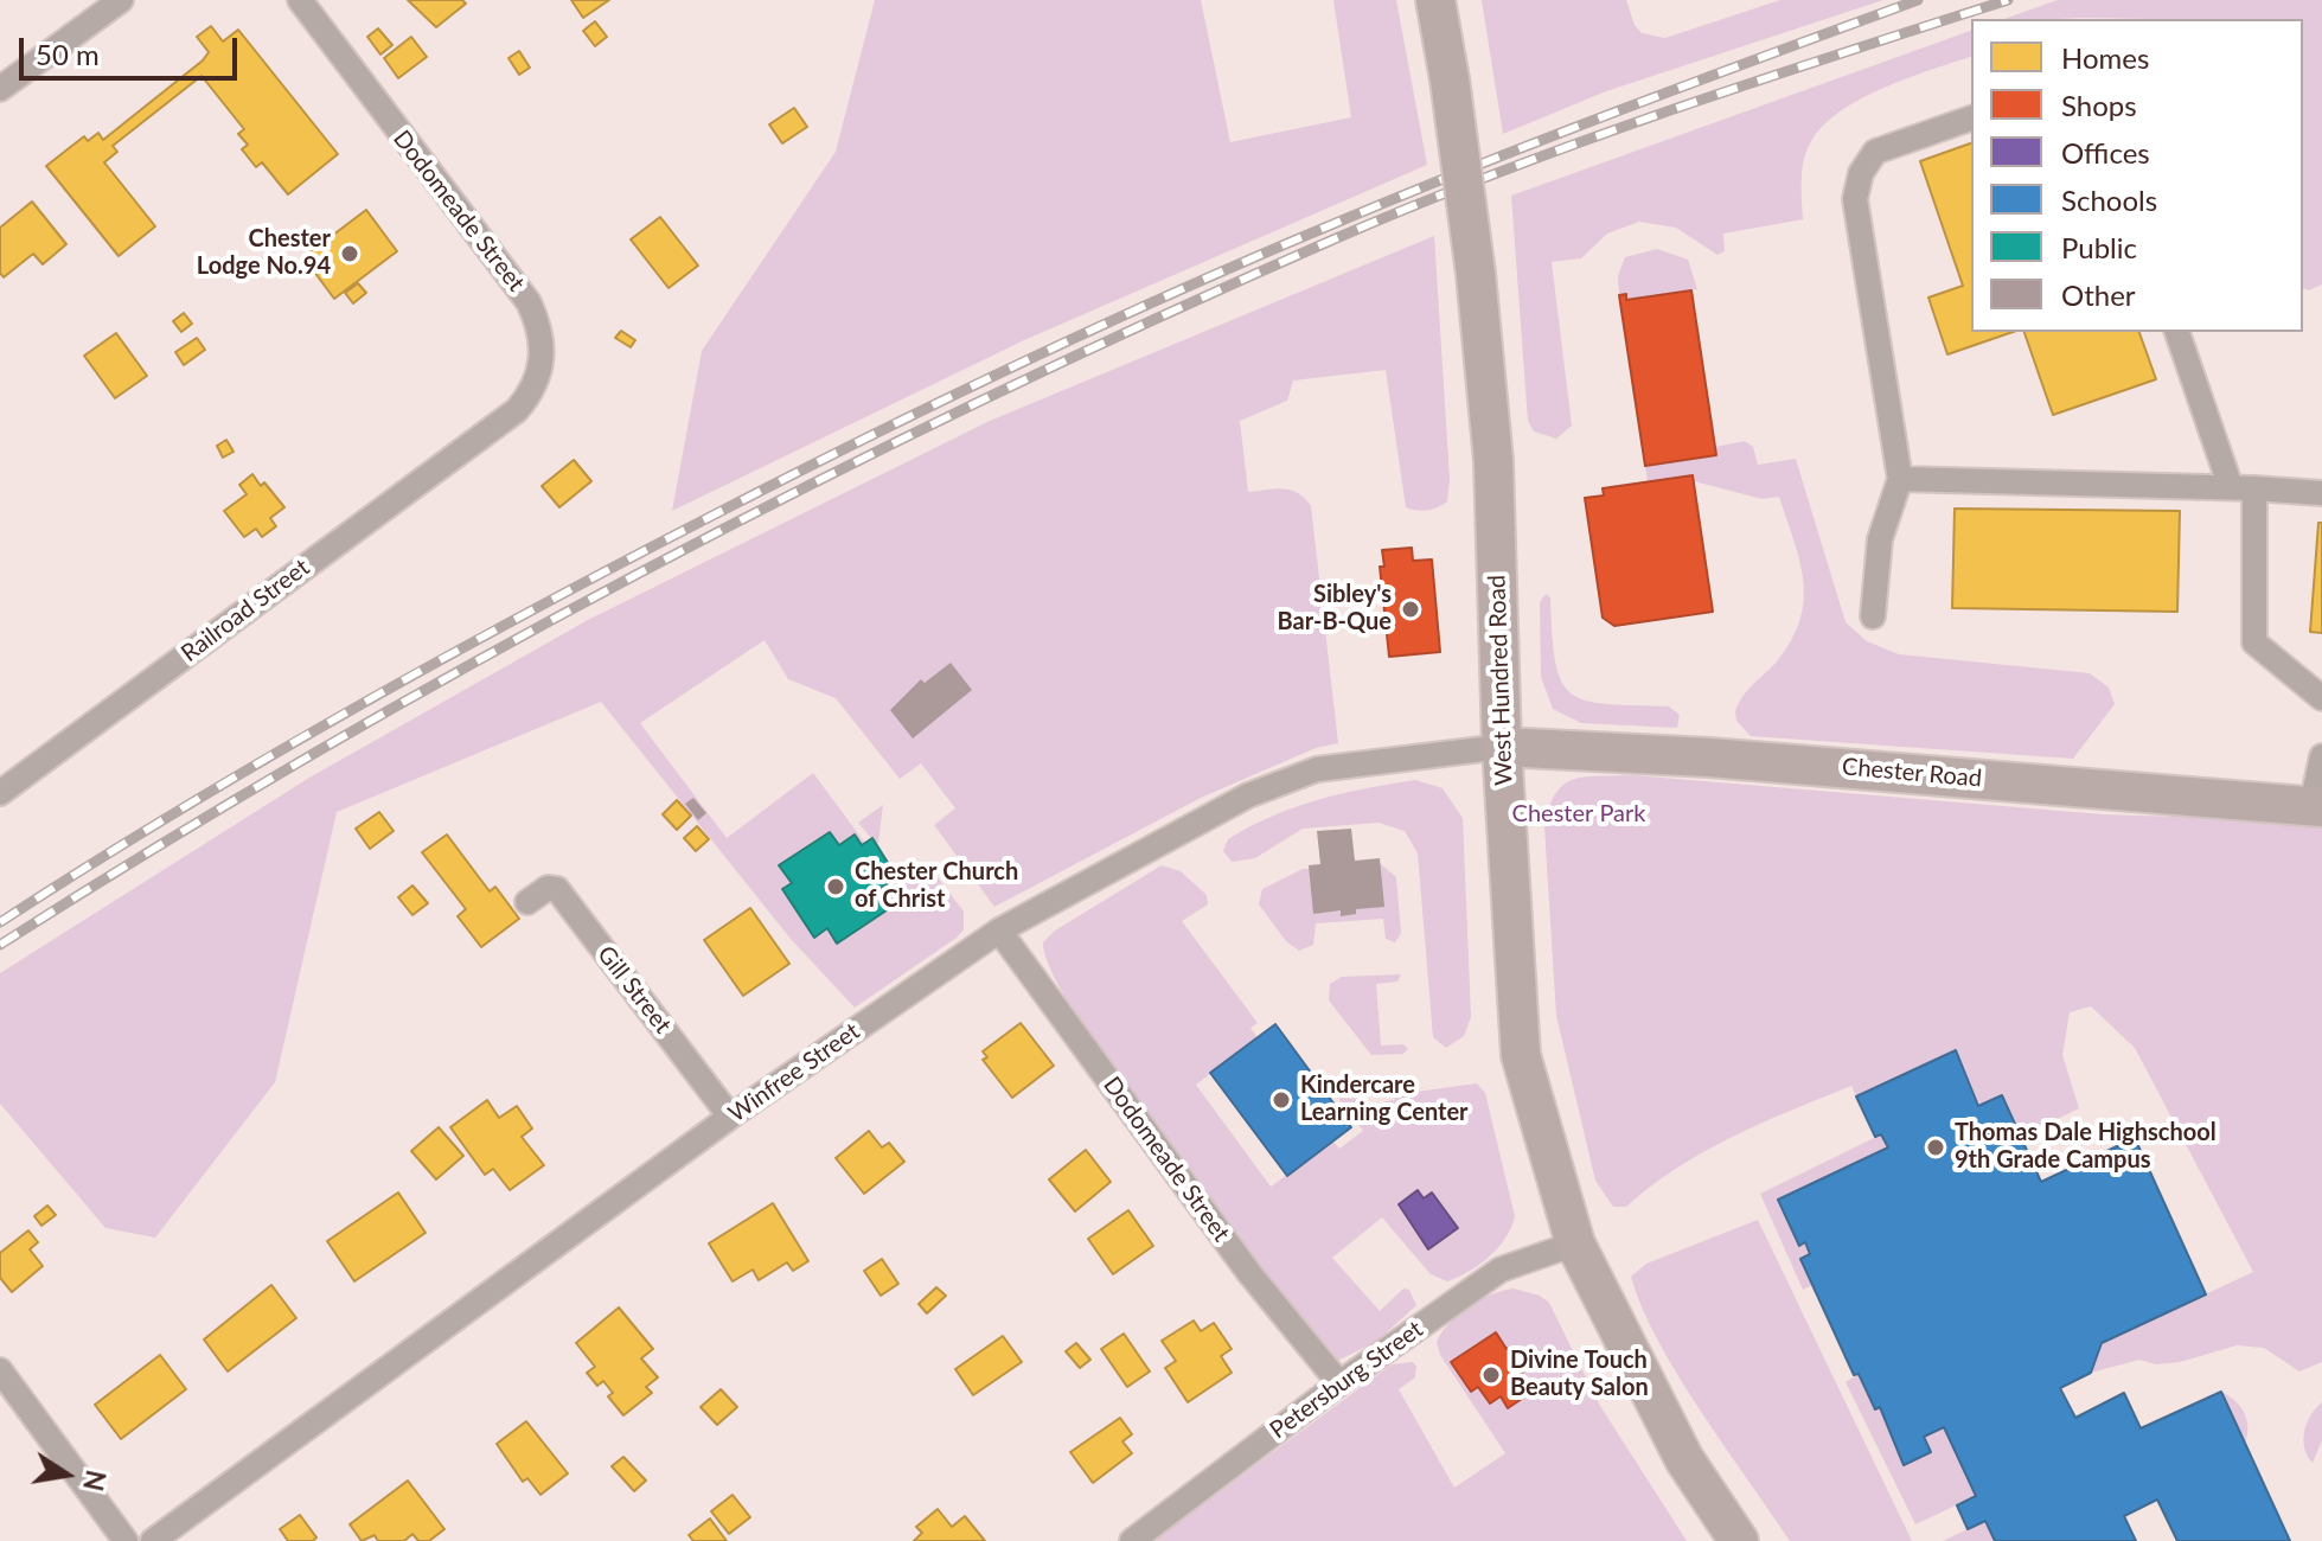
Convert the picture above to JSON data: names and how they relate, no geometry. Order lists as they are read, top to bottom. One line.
{"streets":{"main road":["West Hundred Road","Chester Road"],"street":["Dodomeade Street","Railroad Street","Gill Street","Winfree Street","Petersburg Street"]},"crossings":[["Dodomeade Street","Railroad Street"],["Dodomeade Street","Winfree Street"],["Dodomeade Street","Petersburg Street"],["West Hundred Road","Chester Road"],["West Hundred Road","Winfree Street"],["West Hundred Road","Petersburg Street"],["Chester Road","Winfree Street"],["Gill Street","Winfree Street"]],"parks":["Chester Park"],"places":["Chester Lodge No.94","Sibley's Bar-B-Que","Chester Church of Christ","Kindercare Learning Center","Thomas Dale Highschool 9th Grade Campus","Divine Touch Beauty Salon"],"legend":["Homes","Shops","Offices","Schools","Public","Other"],"scale_bar":"50 m","north":"right"}
